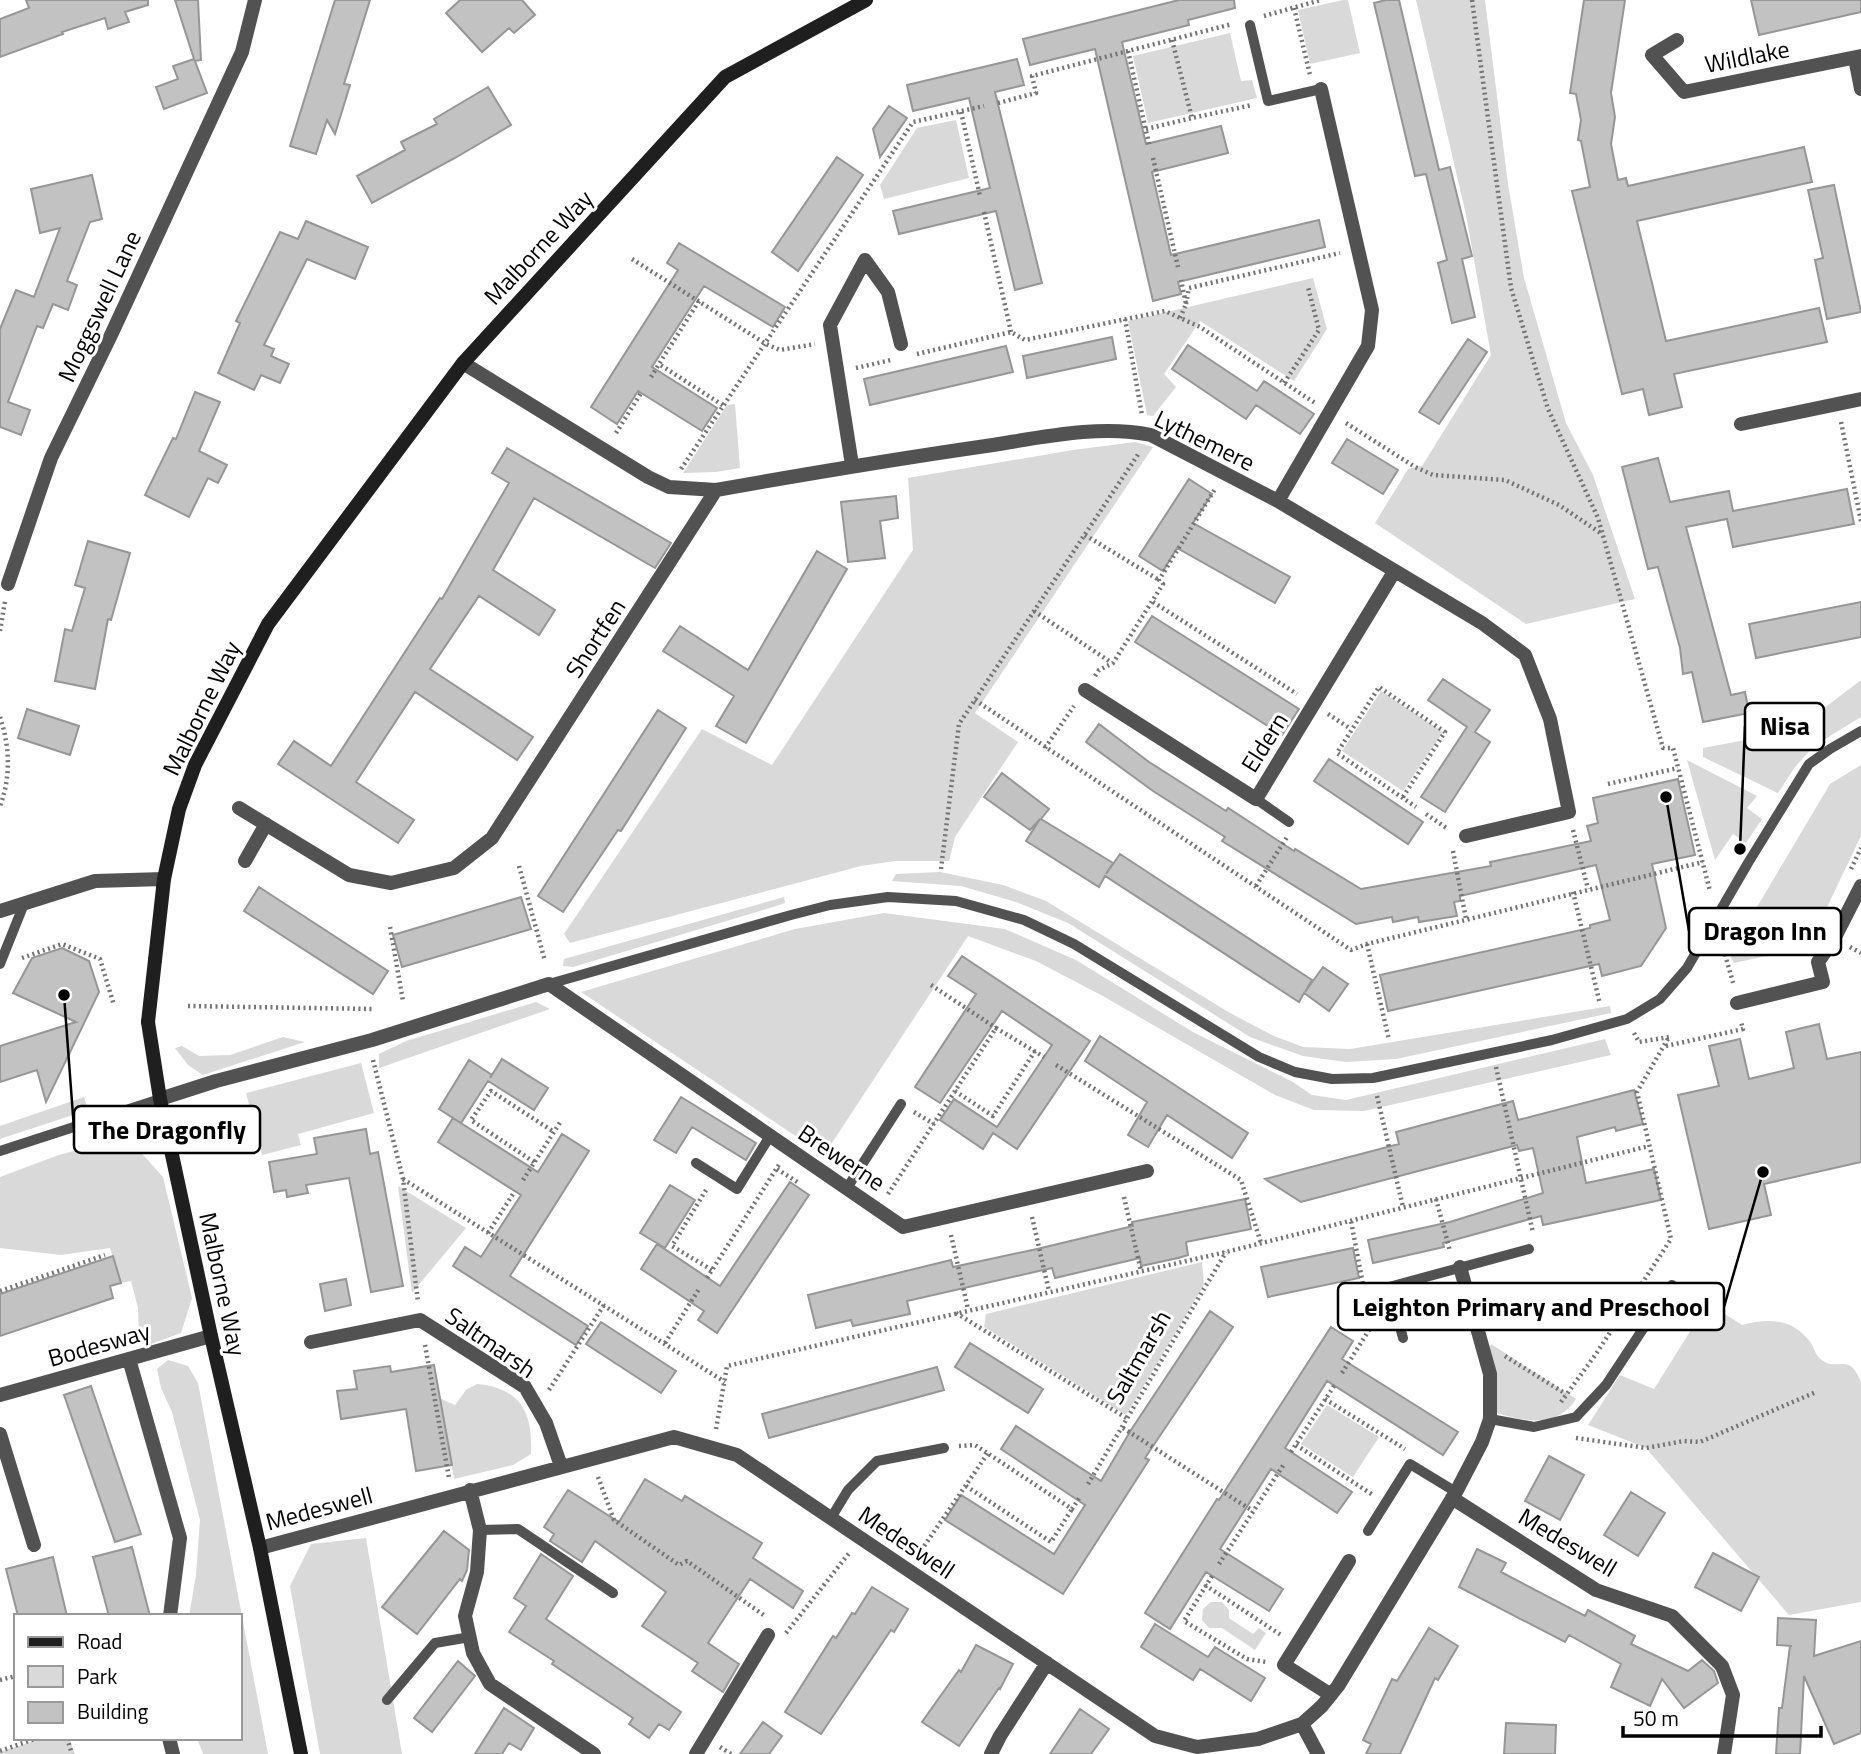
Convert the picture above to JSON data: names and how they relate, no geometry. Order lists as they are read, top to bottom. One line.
{"streets":{"street":["Wildlake","Malborne Way","Moggswell Lane","Lythemere","Shortfen","Eldern","Brewerne","Saltmarsh","Bodesway","Medeswell"]},"crossings":[["Malborne Way","Bodesway"],["Malborne Way","Medeswell"],["Lythemere","Shortfen"],["Saltmarsh","Medeswell"]],"places":["Dragon Inn","Nisa","The Dragonfly","Leighton Primary and Preschool"],"legend":["Road","Park","Building"],"scale_bar":"50 m"}
